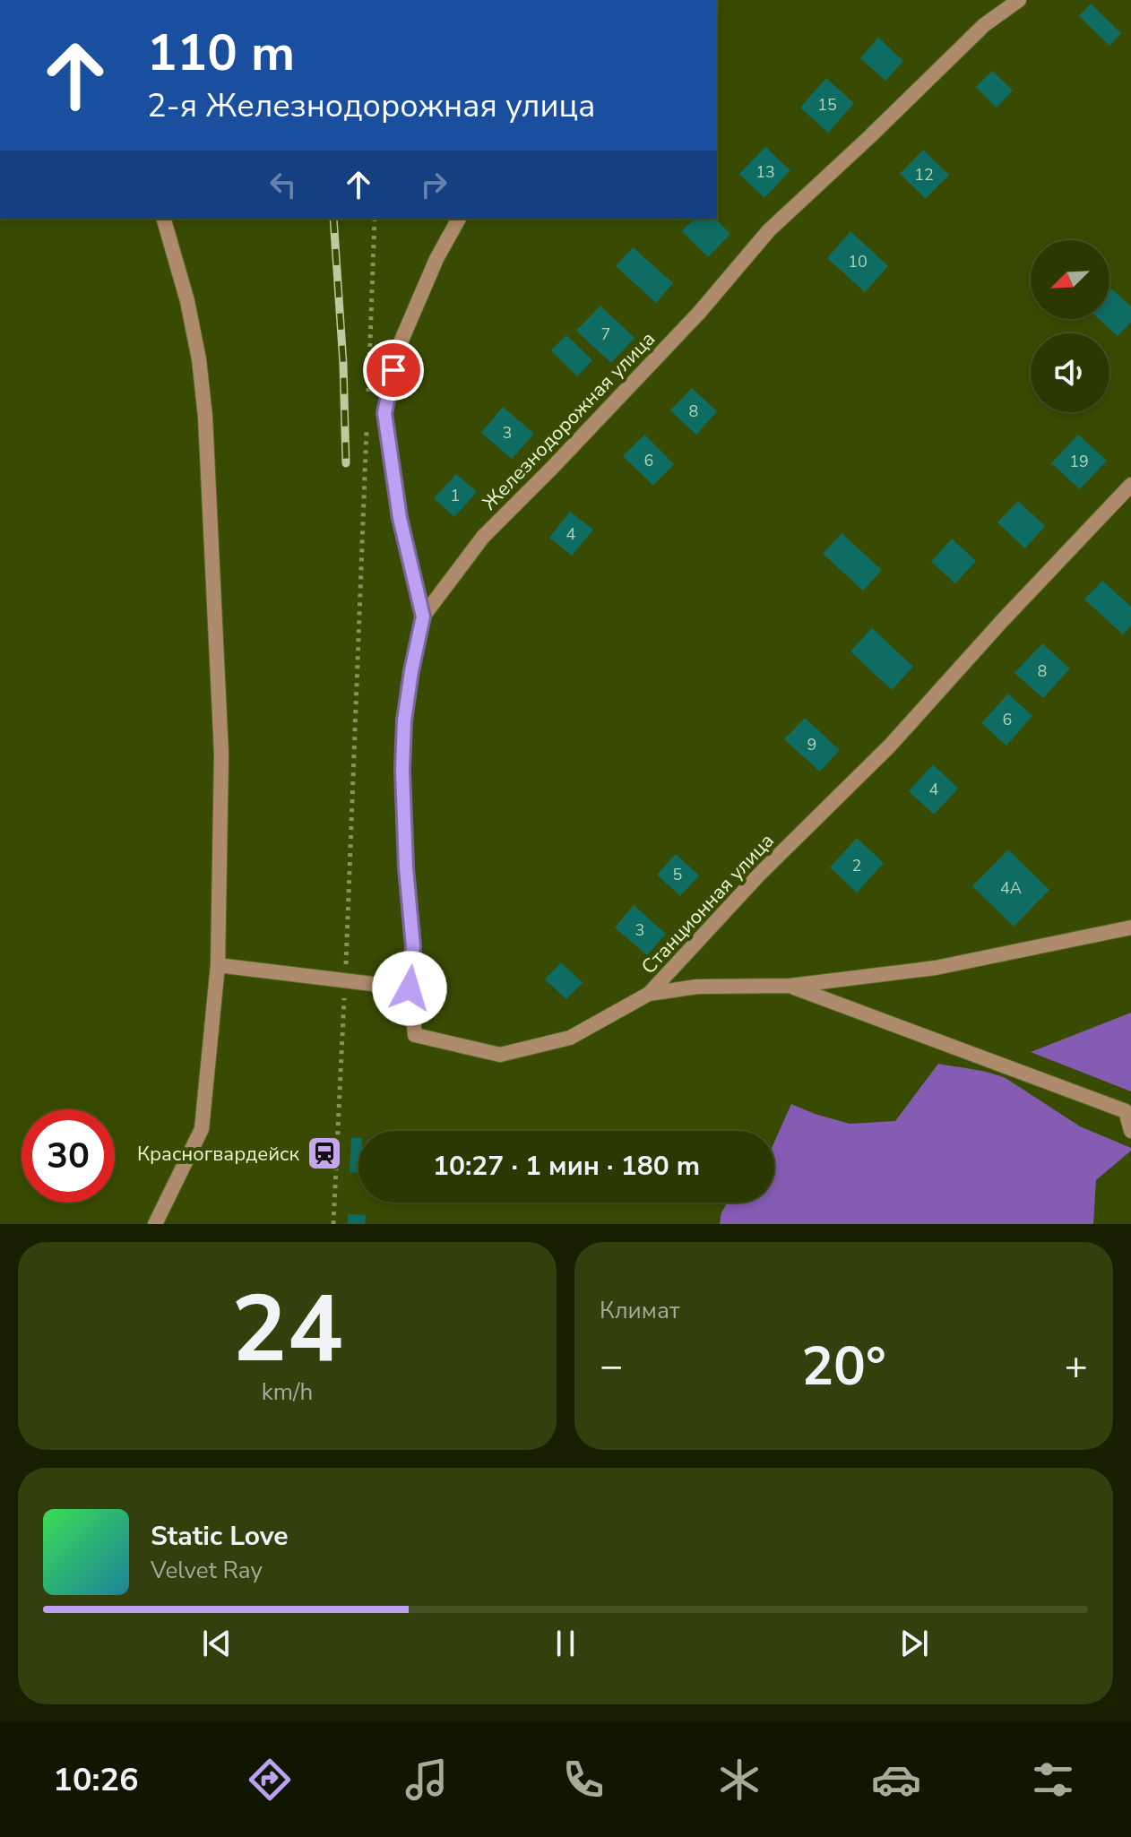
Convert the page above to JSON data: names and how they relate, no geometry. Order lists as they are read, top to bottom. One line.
{"streets":{"street":["Железнодорожная улица","Станционная улица"]},"crossings":[["Железнодорожная улица","Станционная улица"]],"places":{"station":["Красногвардейск"]},"house_numbers":["15","13","12","10","7","8","3","6","19","1","4","8","6","9","4","2","5","4А","3"],"north":"bottom left","page":{"turn":["110 m","2-я Железнодорожная улица"],"limit":"30","trip":"10:27 · 1 мин · 180 m","tile":[["24","km/h"],"Климат"],"heat":["−","20°","+"],"song":["Static Love","Velvet Ray"],"tabs":"10:26"}}
